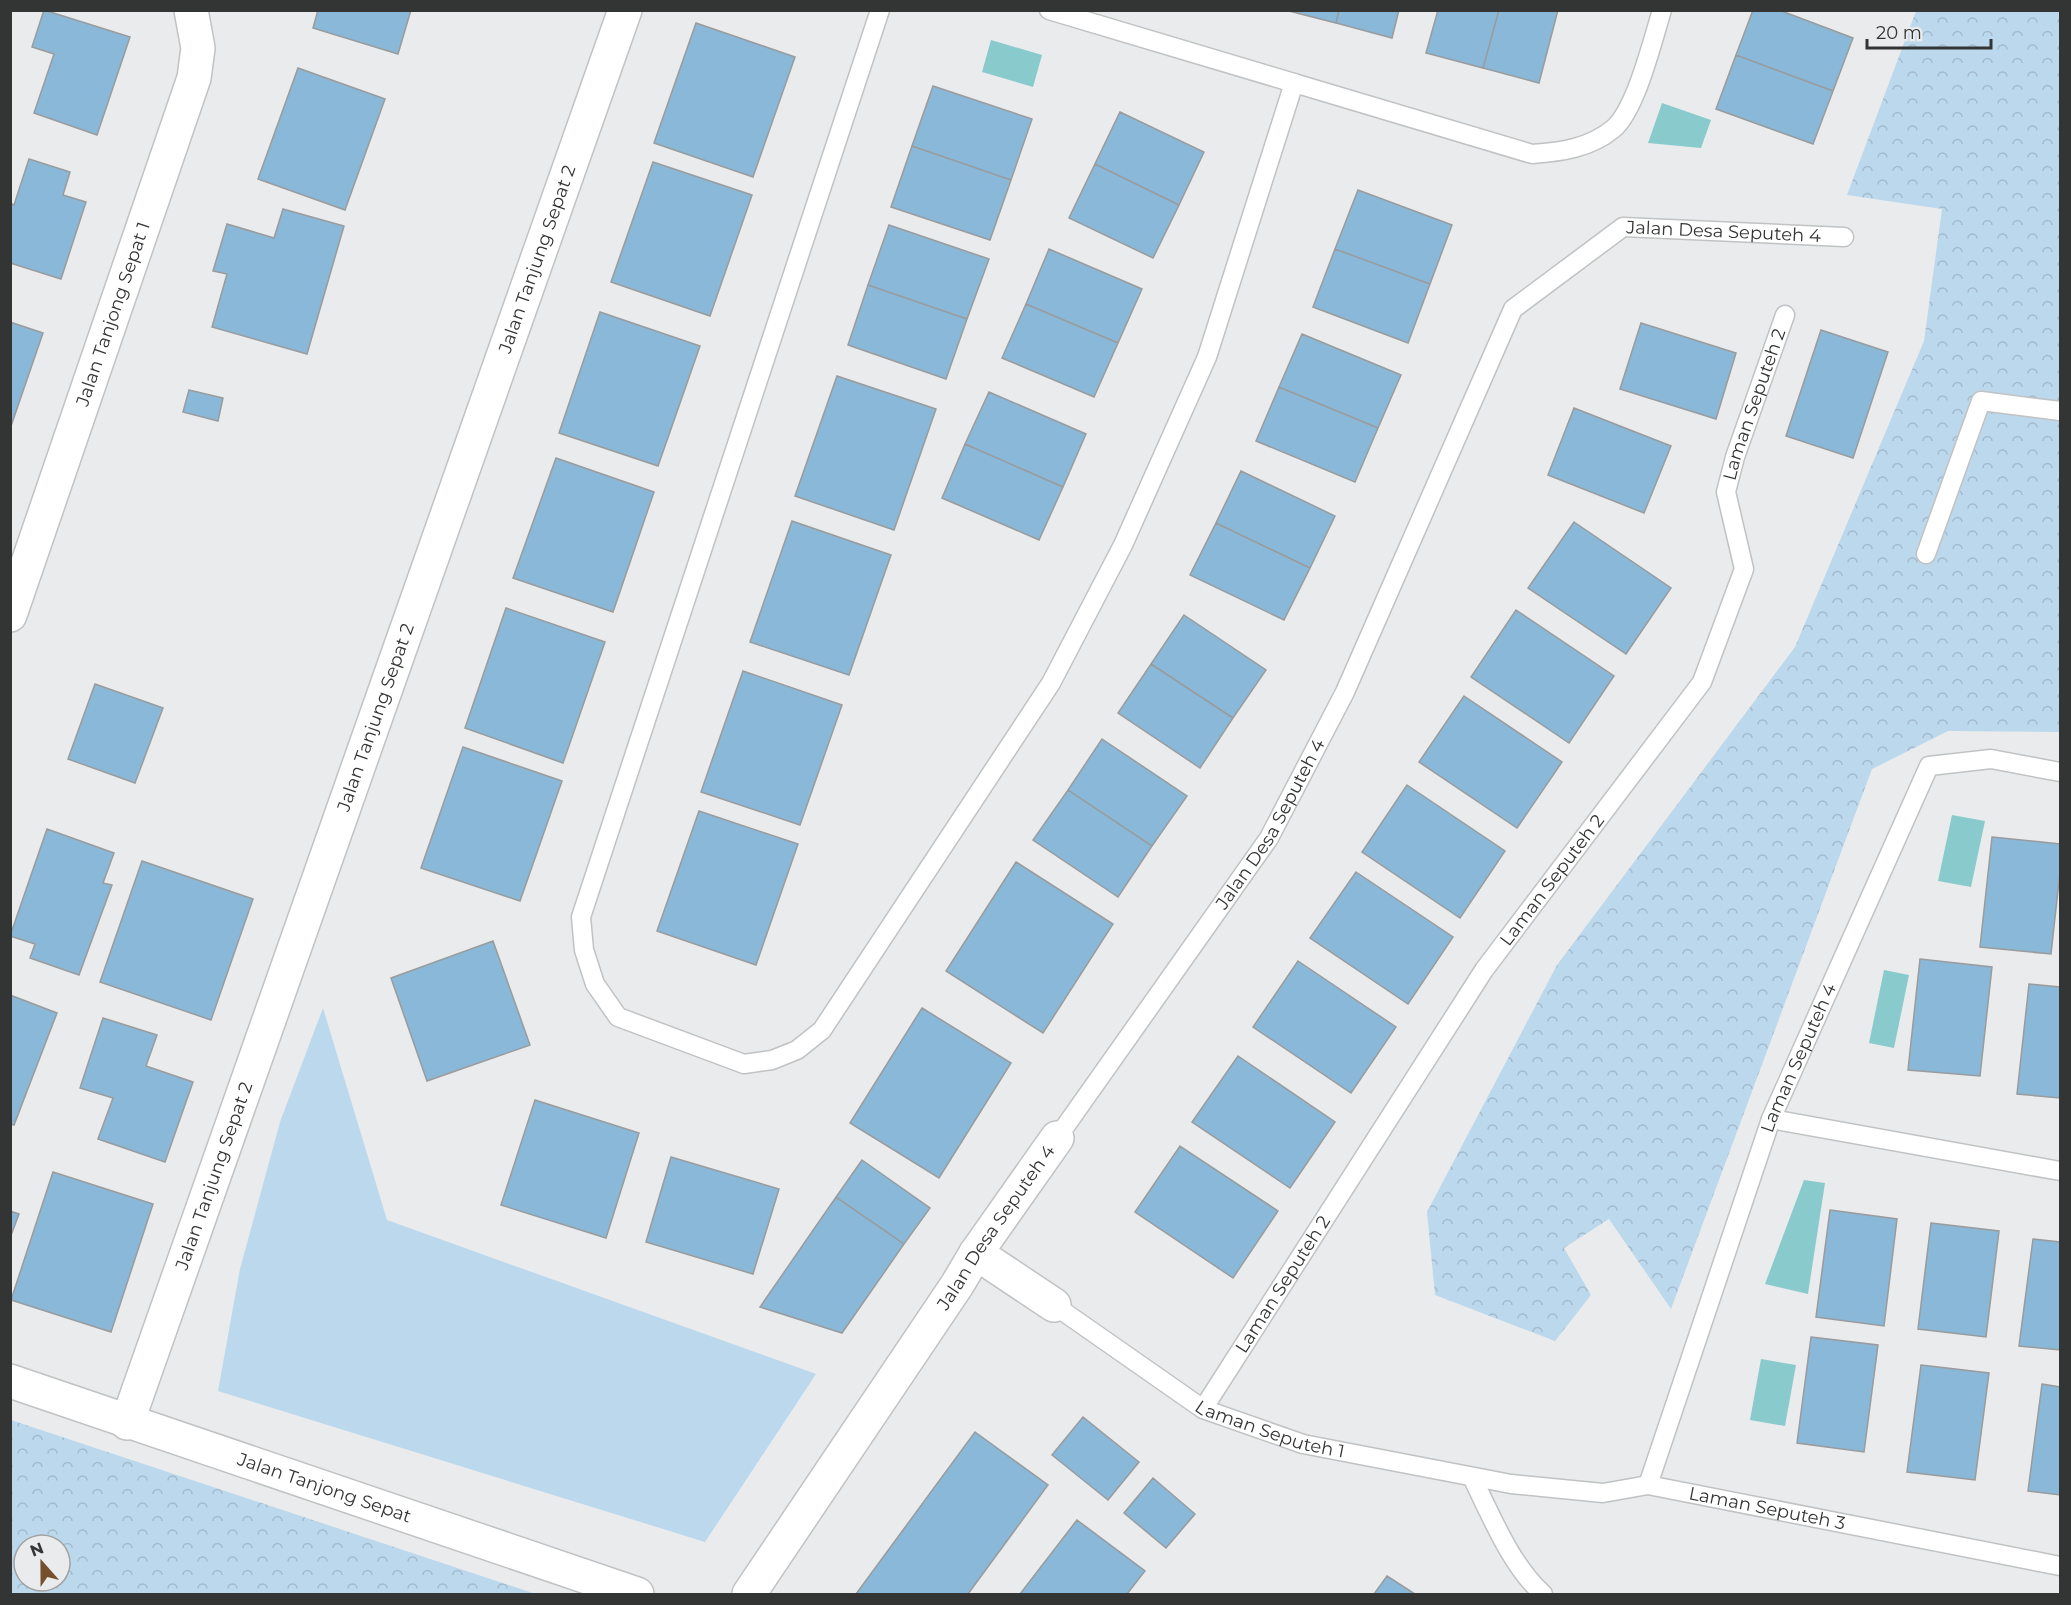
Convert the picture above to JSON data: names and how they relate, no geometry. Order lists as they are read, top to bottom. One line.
{"streets":{"street":["Jalan Desa Seputeh 4","Jalan Tanjung Sepat 2","Jalan Tanjong Sepat 1","Laman Seputeh 1","Jalan Tanjong Sepat"],"lane":["Laman Seputeh 2","Laman Seputeh 4","Laman Seputeh 3"]},"crossings":[["Jalan Desa Seputeh 4","Laman Seputeh 1"],["Jalan Tanjung Sepat 2","Jalan Tanjong Sepat"],["Laman Seputeh 2","Laman Seputeh 1"],["Laman Seputeh 4","Laman Seputeh 3"],["Laman Seputeh 1","Laman Seputeh 3"]],"scale_bar":"20 m","north":"top"}
